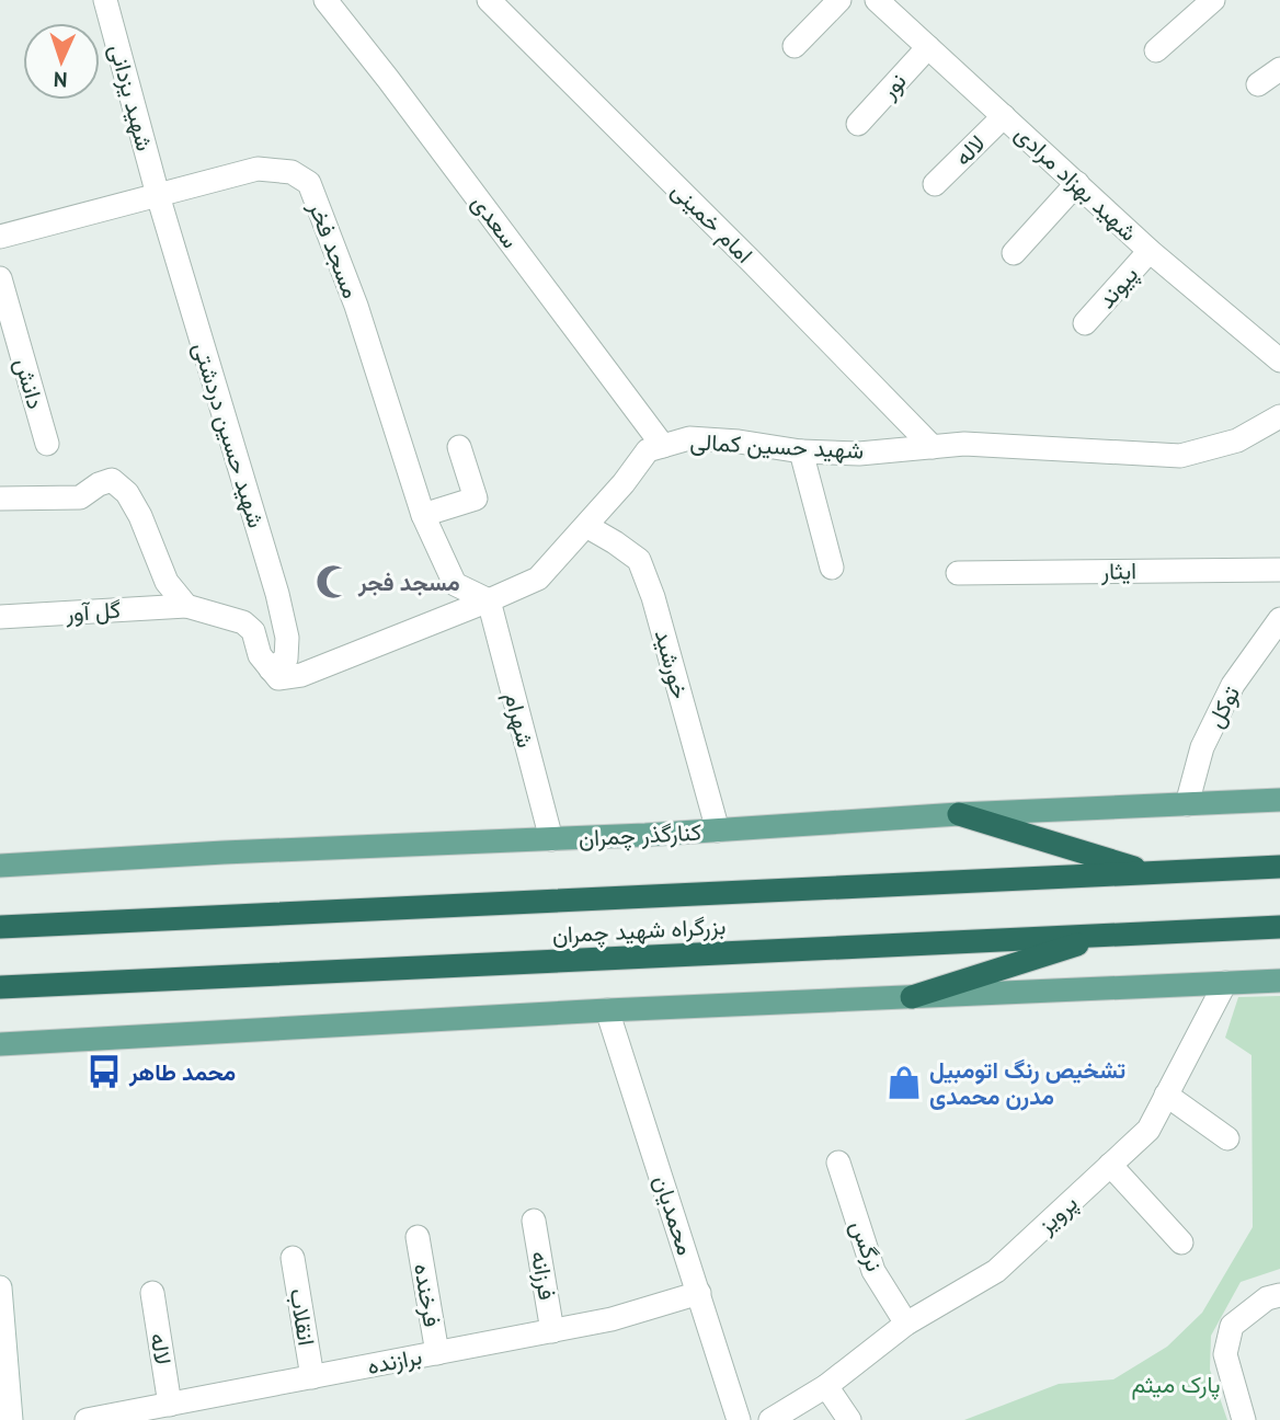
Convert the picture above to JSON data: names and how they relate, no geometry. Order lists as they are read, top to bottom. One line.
{"streets":{"highway":["بزرگراه شهید چمران"],"main road":["کنارگذر چمران"],"street":["نور","شهید یزدانی","لاله","شهید بهزاد مرادی","سعدی","امام خمینی","مسجد فخر","پیوند","دانش","شهید حسین دردشتی","شهید حسین کمالی","ایثار","گل آور","خورشید","توکل","شهرام","پرویز","محمدیان","نرگس","فرزانه","فرخنده","انقلاب","برازنده"]},"crossings":[["نور","شهید بهزاد مرادی"],["شهید یزدانی","مسجد فخر"],["شهید یزدانی","شهید حسین دردشتی"],["لاله","شهید بهزاد مرادی"],["لاله","برازنده"],["شهید بهزاد مرادی","پیوند"],["سعدی","شهید حسین کمالی"],["امام خمینی","شهید حسین کمالی"],["مسجد فخر","شهید حسین دردشتی"],["مسجد فخر","شهید حسین کمالی"],["مسجد فخر","شهرام"],["شهید حسین دردشتی","شهید حسین کمالی"],["شهید حسین کمالی","خورشید"],["شهید حسین کمالی","شهرام"],["خورشید","کنارگذر چمران"],["توکل","کنارگذر چمران"],["شهرام","کنارگذر چمران"],["پرویز","نرگس"],["محمدیان","برازنده"],["فرزانه","برازنده"],["فرخنده","برازنده"],["انقلاب","برازنده"]],"parks":["پارک میثم"],"places":{"mosque":["مسجد فجر"],"bus stop":["محمد طاهر"],"shop":["تشخیص رنگ اتومبیل مدرن محمدی"]},"north":"bottom"}
